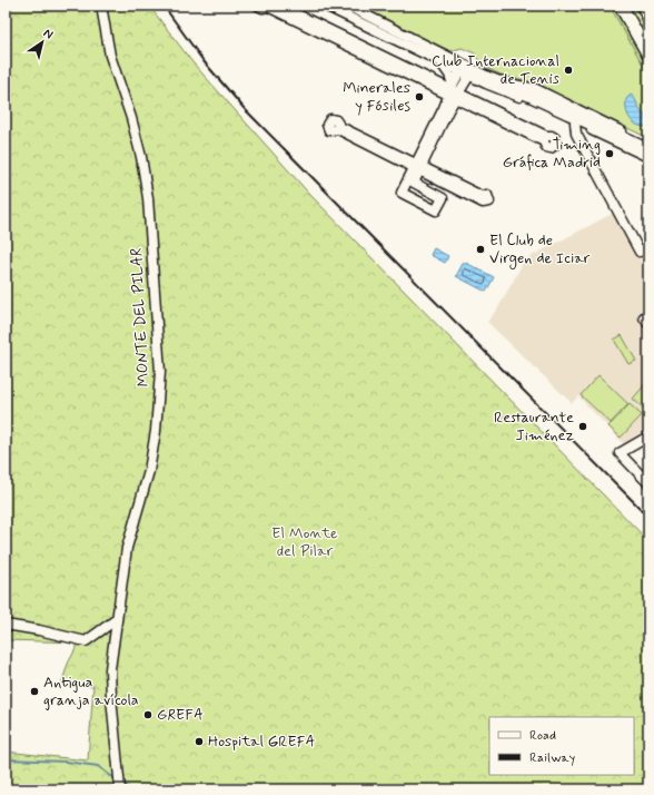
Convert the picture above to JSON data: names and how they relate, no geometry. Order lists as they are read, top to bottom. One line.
{"streets":{"street":["MONTE DEL PILAR"]},"parks":["El Monte del Pilar"],"places":["Club Internacional de Tenis","Minerales y Fósiles","Timing Gráfica Madrid","El Club de Virgen de Iciar","Restaurante Jiménez","Antigua granja avícola","GREFA","Hospital GREFA"],"legend":["Road","Railway"],"north":"top right"}
